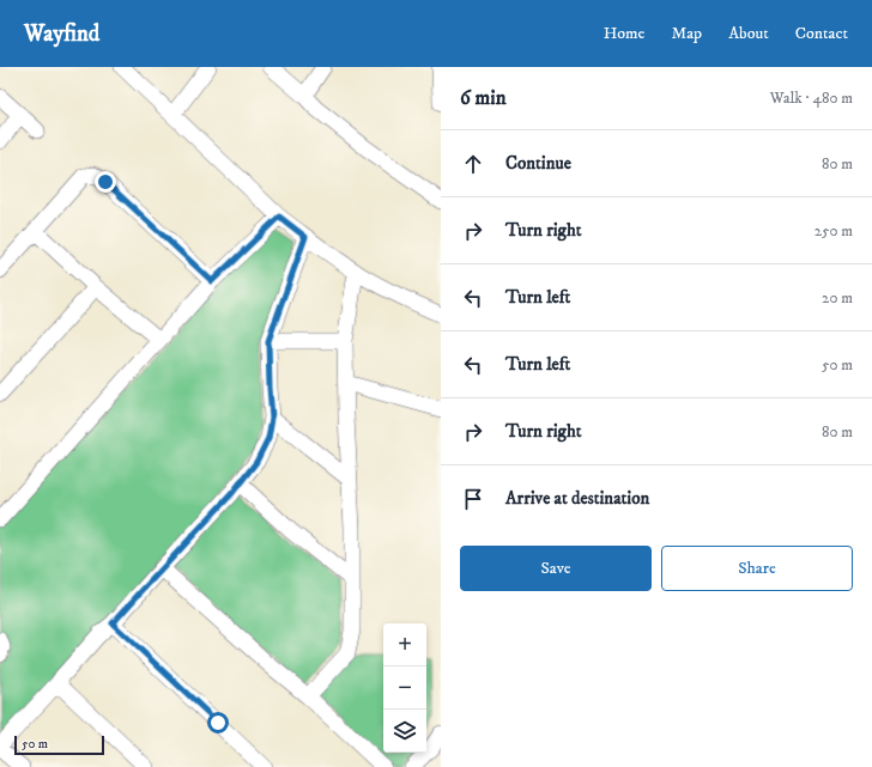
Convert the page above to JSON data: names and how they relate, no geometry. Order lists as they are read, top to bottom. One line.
{"scale_bar":"50 m","page":{"header":"Wayfind","nav":["Home","Map","About","Contact"],"heading":["6 min","Walk · 480 m"],"list":[["Continue","80 m"],["Turn right","250 m"],["Turn left","20 m"],["Turn left","50 m"],["Turn right","80 m"],"Arrive at destination"],"buttons":["Save","Share"],"map_buttons":["+","−"],"scale":"50 m"}}
